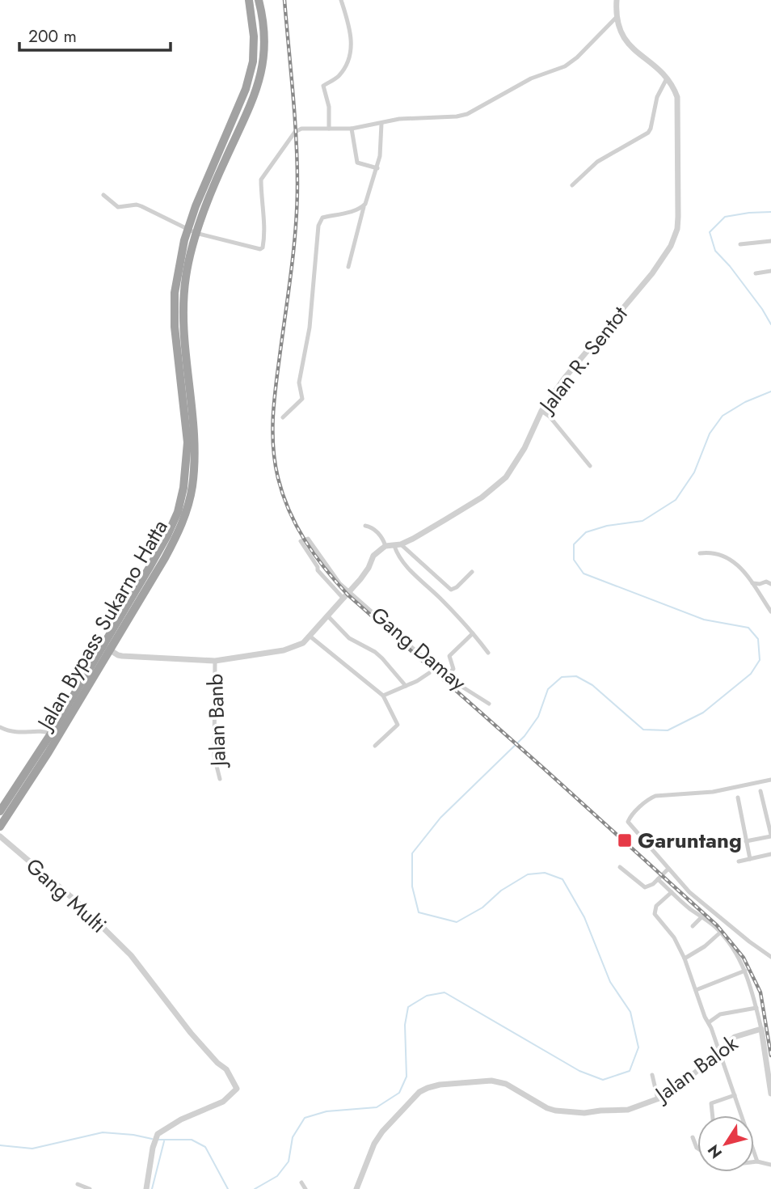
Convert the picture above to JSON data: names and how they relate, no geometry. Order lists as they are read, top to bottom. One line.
{"streets":{"highway":["Jalan Bypass Sukarno Hatta"],"street":["Jalan R. Sentot","Gang Damay","Jalan Banb","Gang Multi","Jalan Balok"]},"places":{"transit":["Garuntang"]},"scale_bar":"200 m","north":"bottom left"}
